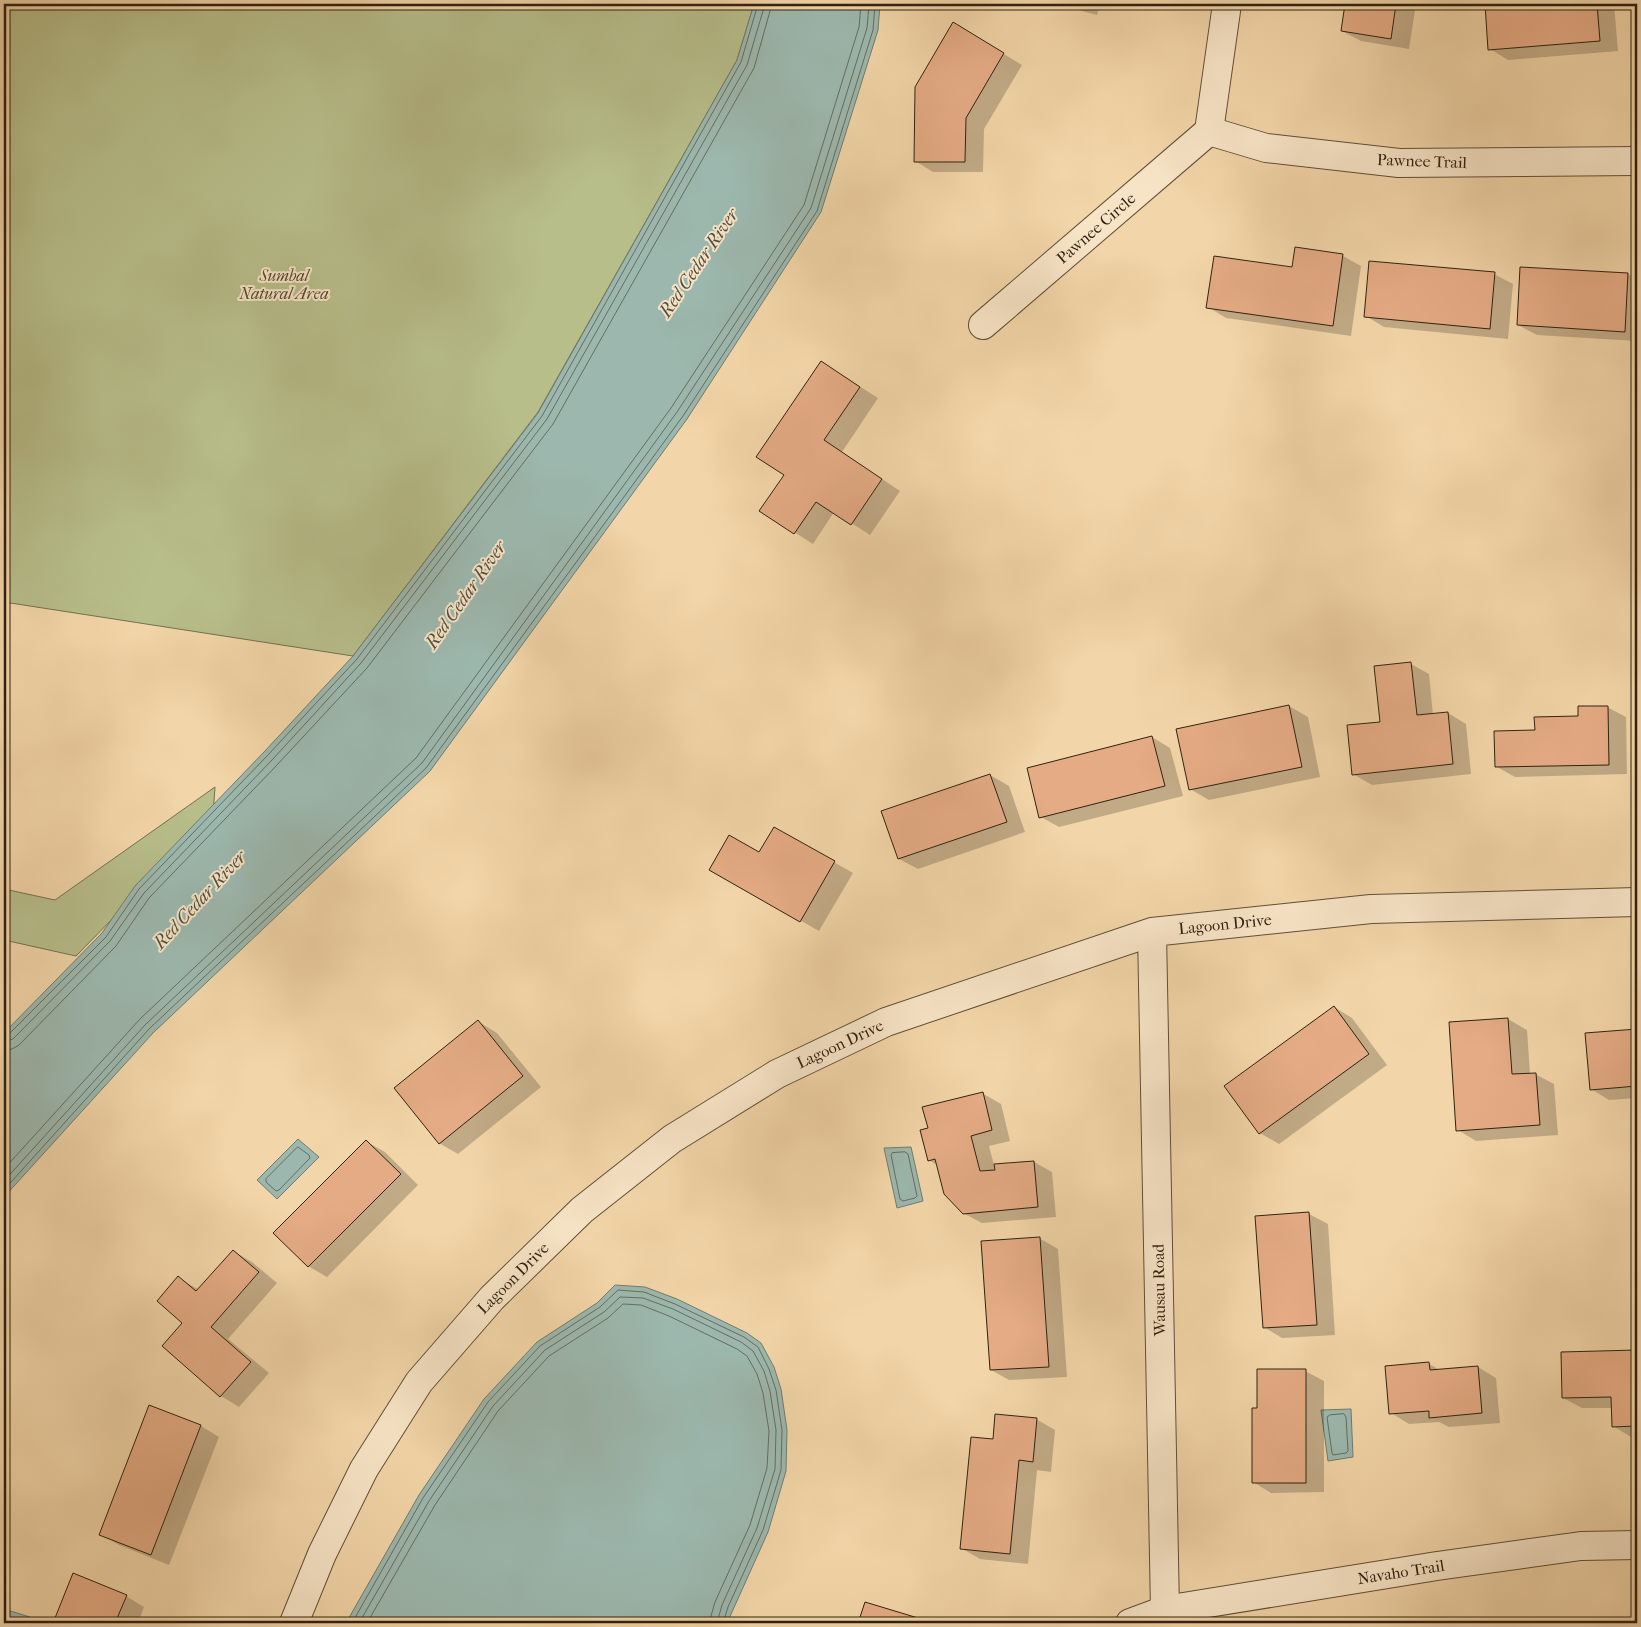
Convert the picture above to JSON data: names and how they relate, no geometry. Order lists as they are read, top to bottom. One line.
{"streets":{"street":["Pawnee Trail","Pawnee Circle","Lagoon Drive","Wausau Road","Navaho Trail"]},"crossings":[["Pawnee Trail","Pawnee Circle"],["Lagoon Drive","Wausau Road"],["Wausau Road","Navaho Trail"]],"water":["Red Cedar River"],"parks":["Sumbal Natural Area"]}
